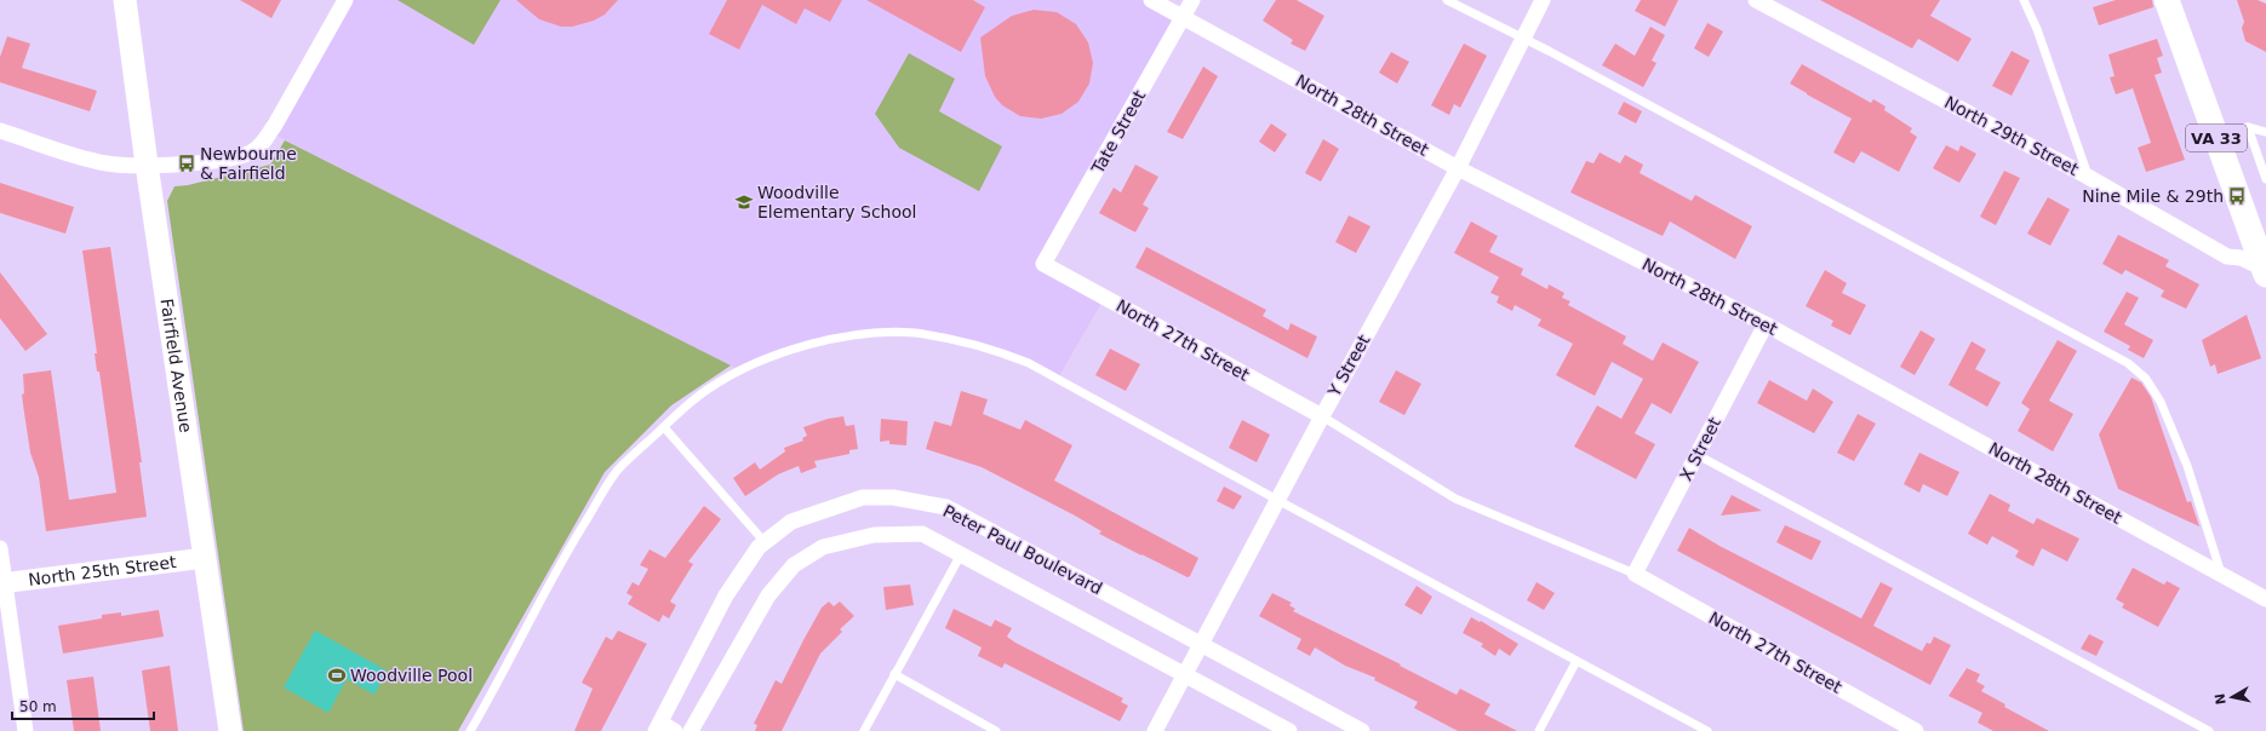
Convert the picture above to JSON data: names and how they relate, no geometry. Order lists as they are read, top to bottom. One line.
{"streets":{"main road":["VA 33","Fairfield Avenue"],"street":["North 28th Street","Tate Street","North 29th Street","North 27th Street","Y Street","X Street","Peter Paul Boulevard","North 25th Street"]},"crossings":[["North 28th Street","Tate Street"],["North 28th Street","Y Street"],["North 28th Street","X Street"],["Tate Street","North 27th Street"],["North 29th Street","VA 33"],["North 27th Street","Y Street"],["North 27th Street","X Street"],["Fairfield Avenue","North 25th Street"],["Y Street","Peter Paul Boulevard"]],"places":{"bus stop":["Newbourne & Fairfield","Nine Mile & 29th"],"school or university":["Woodville Elementary School"],"sports":["Woodville Pool"]},"scale_bar":"50 m","north":"left"}
